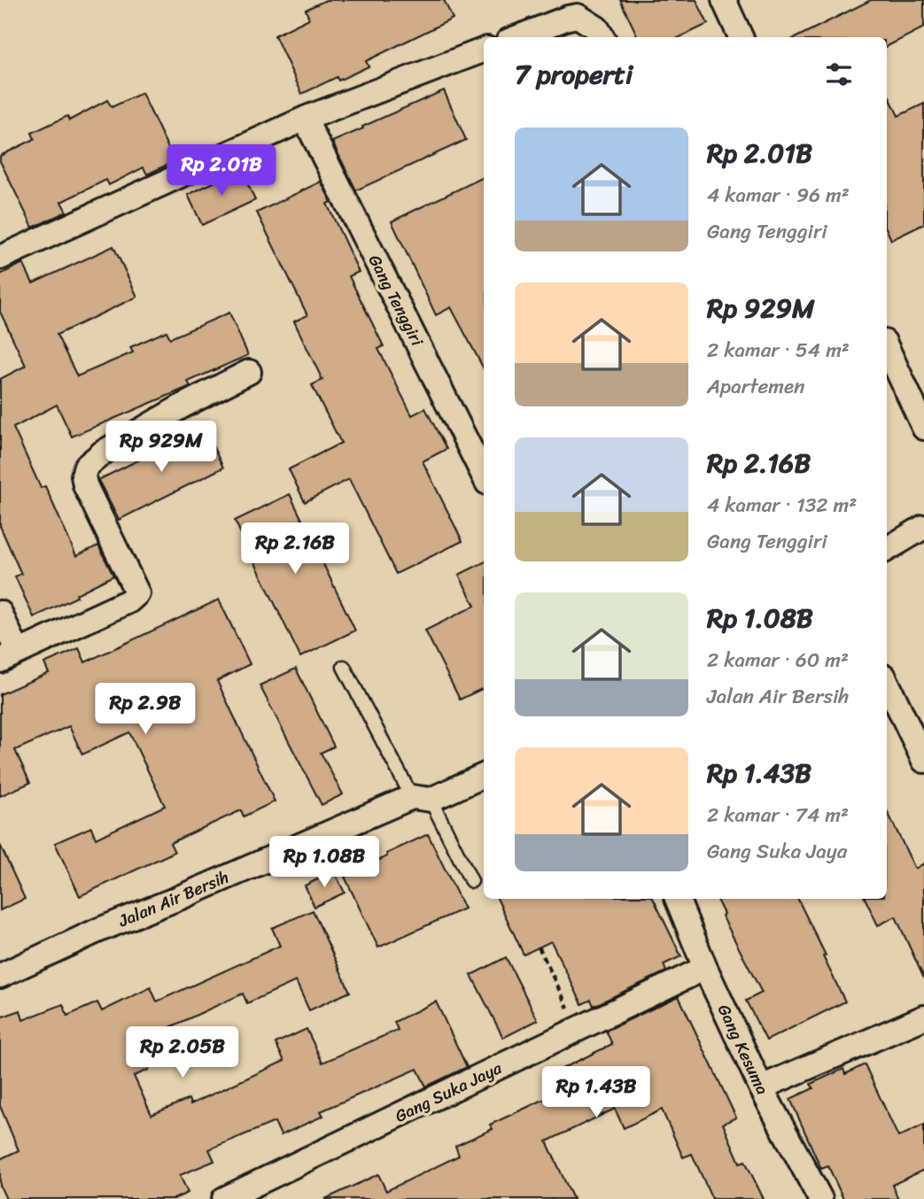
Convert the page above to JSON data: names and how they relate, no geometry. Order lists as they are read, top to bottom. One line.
{"streets":{"street":["Gang Tenggiri","Jalan Air Bersih","Gang Kesuma","Gang Suka Jaya"]},"crossings":[["Gang Kesuma","Gang Suka Jaya"]],"page":{"heading":"7 properti","list":[{"name":"Rp 2.01B","note":"4 kamar · 96 m² · Gang Tenggiri"},{"name":"Rp 929M","note":"2 kamar · 54 m² · Apartemen"},{"name":"Rp 2.16B","note":"4 kamar · 132 m² · Gang Tenggiri"},{"name":"Rp 1.08B","note":"2 kamar · 60 m² · Jalan Air Bersih"},{"name":"Rp 1.43B","note":"2 kamar · 74 m² · Gang Suka Jaya"}],"price":["Rp 2.01B","Rp 929M","Rp 2.16B","Rp 2.9B","Rp 1.08B","Rp 2.05B","Rp 1.43B"]}}
